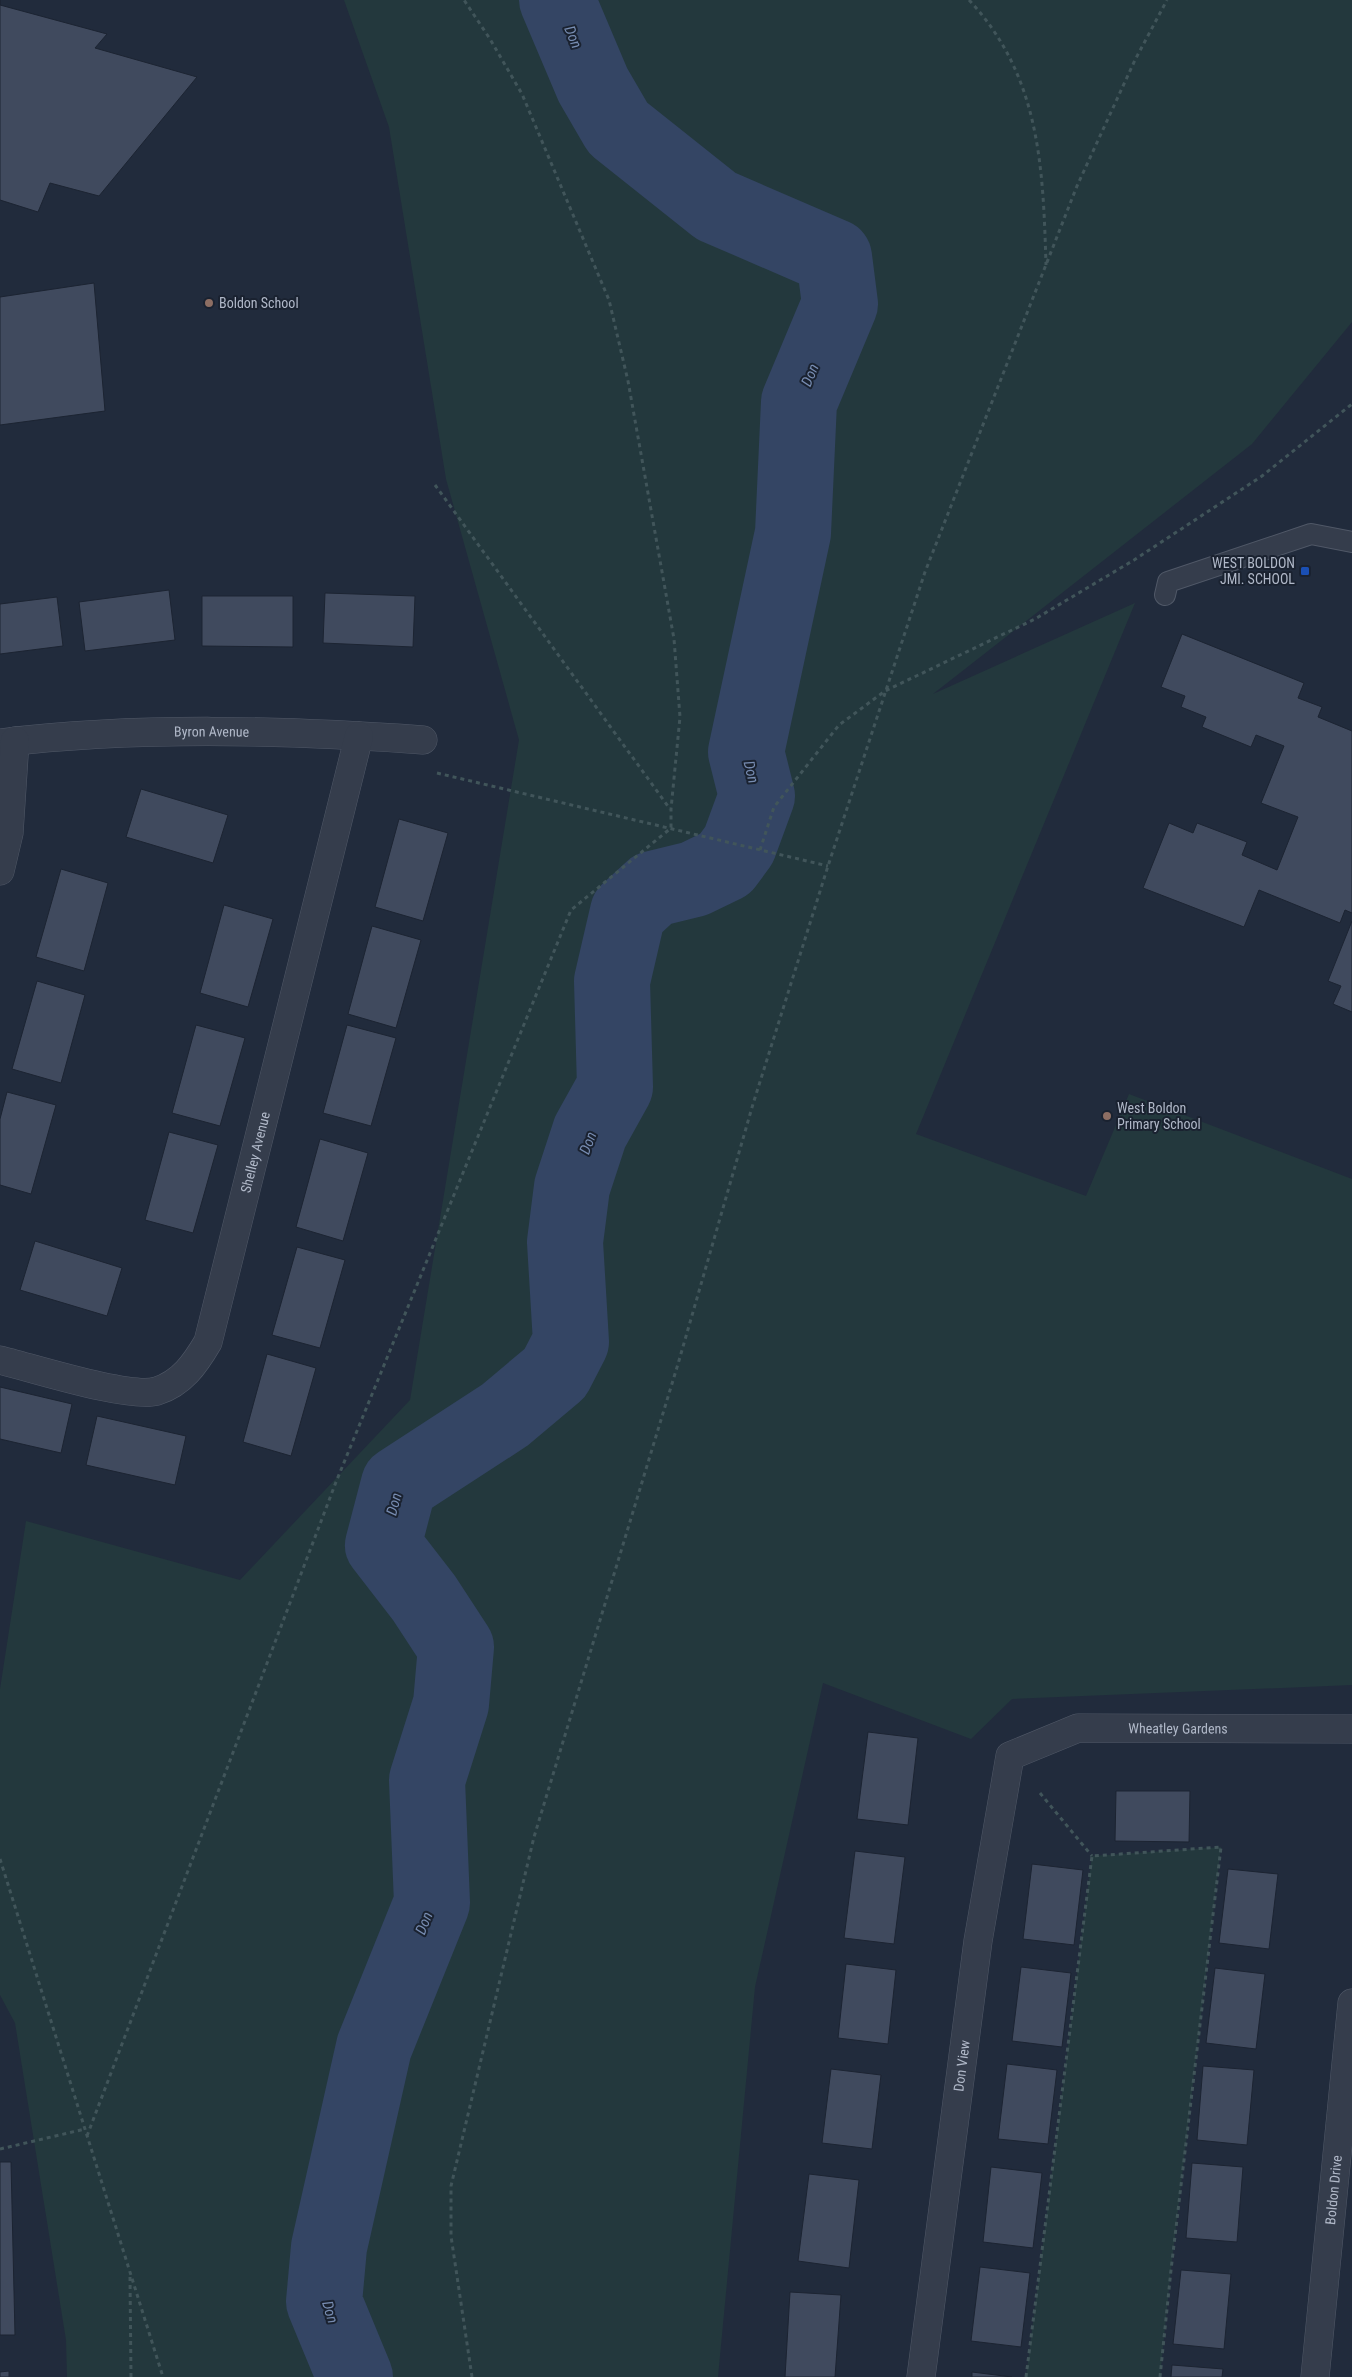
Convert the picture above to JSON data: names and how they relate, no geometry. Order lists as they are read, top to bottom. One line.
{"streets":{"street":["Byron Avenue","Shelley Avenue","Wheatley Gardens","Don View","Boldon Drive"]},"crossings":[["Byron Avenue","Shelley Avenue"],["Wheatley Gardens","Don View"]],"water":["Don"],"places":{"other":["Boldon School","West Boldon Primary School"],"transit":["WEST BOLDON JMI. SCHOOL"]}}
